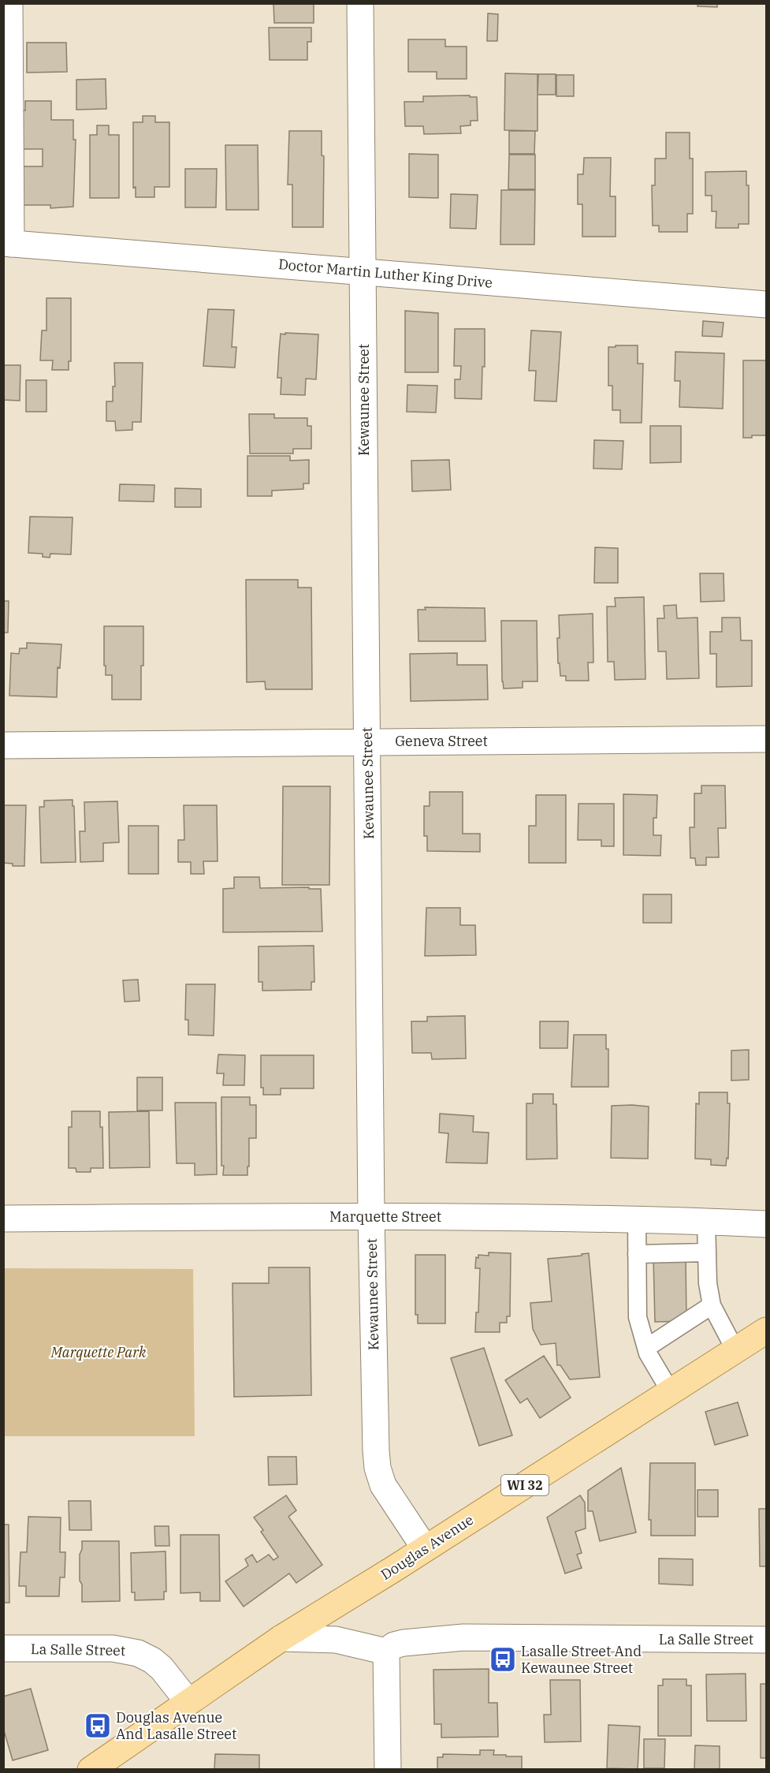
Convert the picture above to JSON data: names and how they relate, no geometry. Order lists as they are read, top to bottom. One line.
{"streets":{"main road":["WI 32","Douglas Avenue"],"street":["Doctor Martin Luther King Drive","Kewaunee Street","Geneva Street","Marquette Street","La Salle Street"]},"crossings":[["Doctor Martin Luther King Drive","Kewaunee Street"],["Kewaunee Street","Geneva Street"],["Kewaunee Street","Marquette Street"],["Kewaunee Street","Douglas Avenue"],["Douglas Avenue","La Salle Street"]],"parks":["Marquette Park"],"places":{"bus stop":["Lasalle Street And Kewaunee Street","Douglas Avenue And Lasalle Street"]}}
